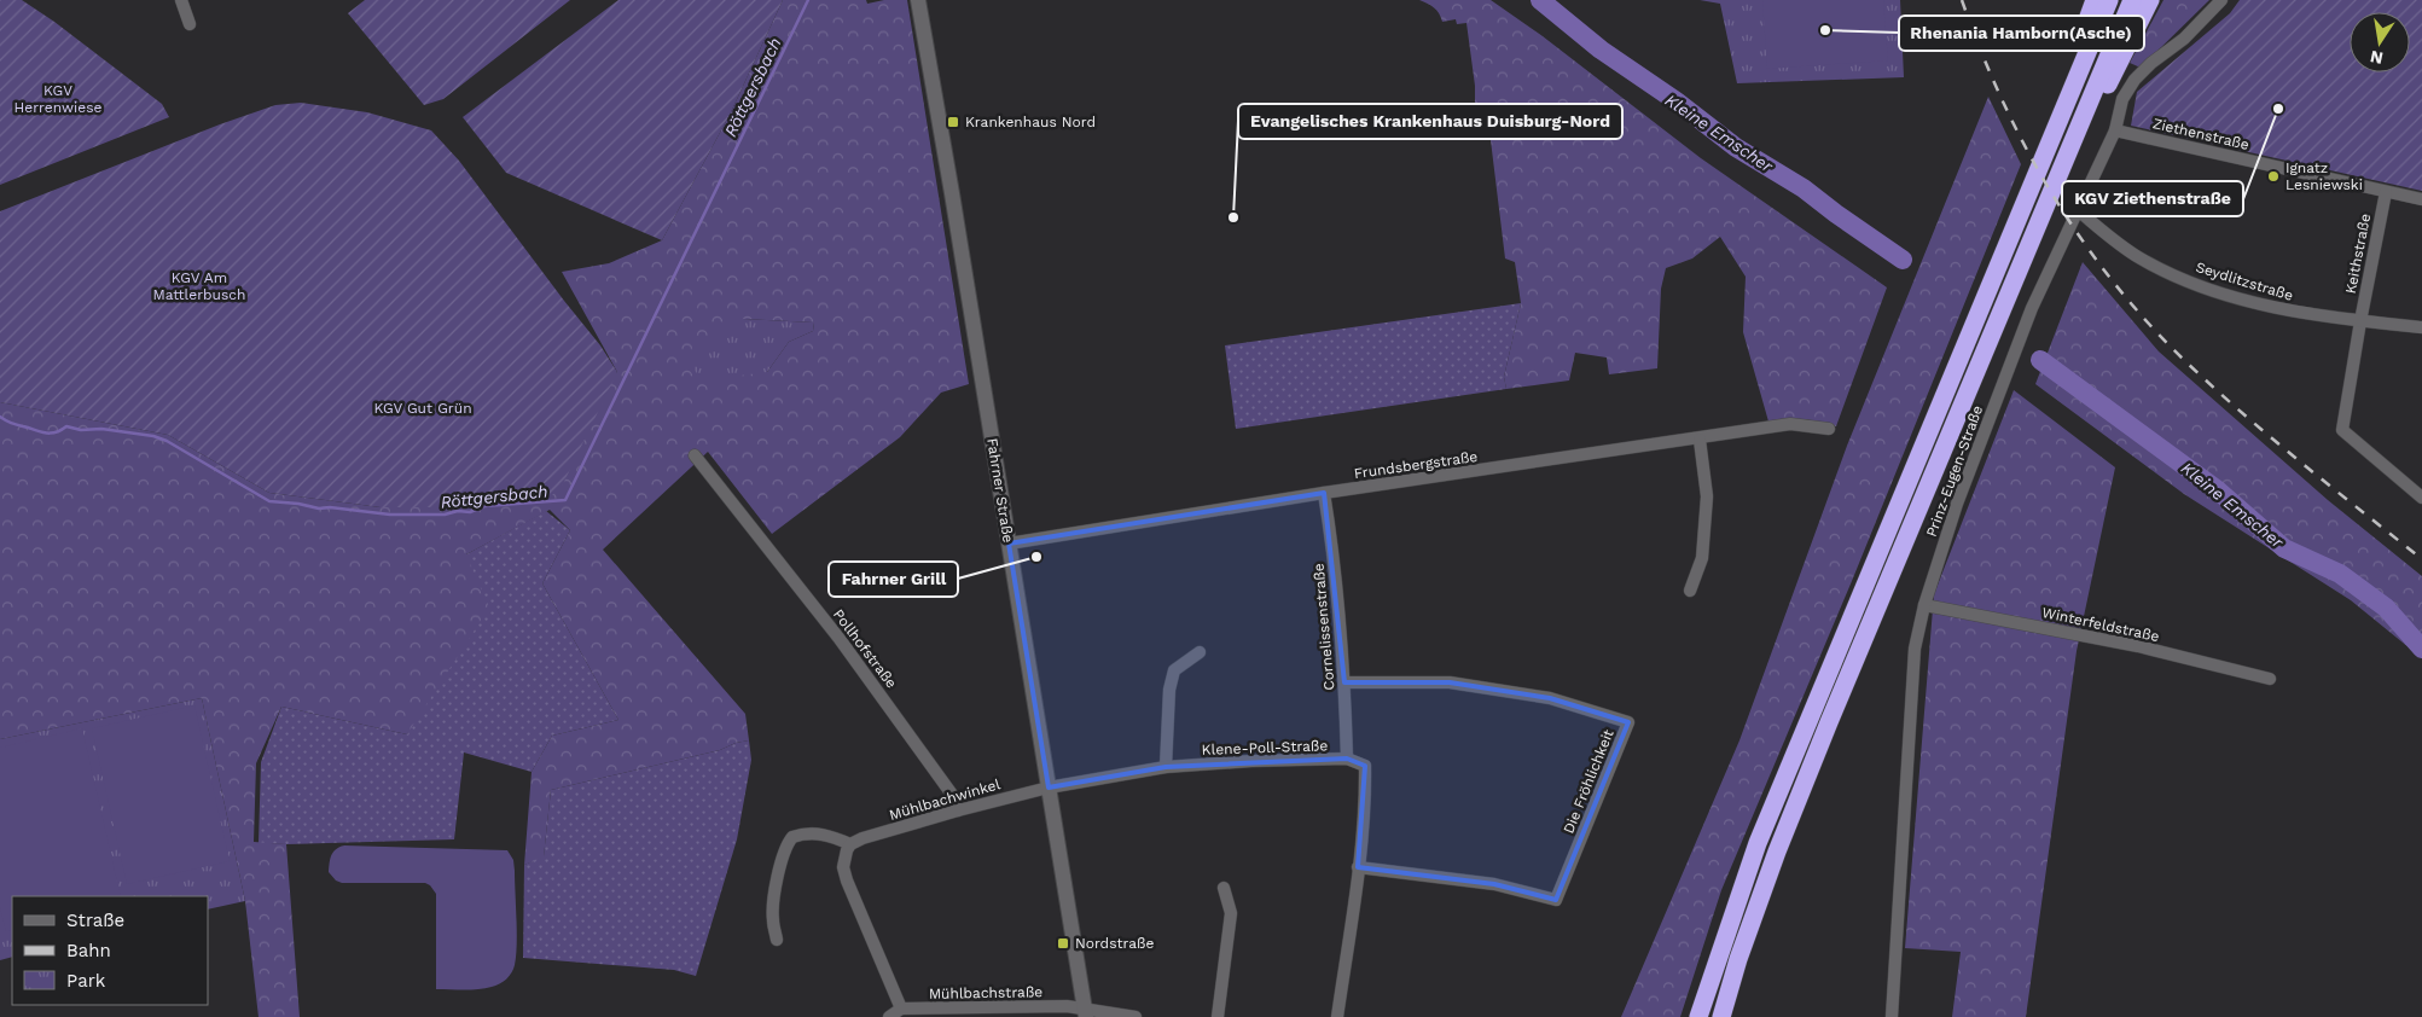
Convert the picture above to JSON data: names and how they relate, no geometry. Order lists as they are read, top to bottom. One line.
{"streets":{"street":["Ziethenstraße","Keithstraße","Seydlitzstraße","Frundsbergstraße","Prinz-Eugen-Straße","Fahrner Straße","Winterfeldstraße","Cornelissenstraße","Pollhofstraße","Klene-Poll-Straße","Die Fröhlichkeit","Mühlbachwinkel","Mühlbachstraße"]},"crossings":[["Ziethenstraße","Keithstraße"],["Ziethenstraße","Prinz-Eugen-Straße"],["Keithstraße","Seydlitzstraße"],["Seydlitzstraße","Prinz-Eugen-Straße"],["Frundsbergstraße","Fahrner Straße"],["Frundsbergstraße","Cornelissenstraße"],["Prinz-Eugen-Straße","Winterfeldstraße"],["Fahrner Straße","Klene-Poll-Straße"],["Fahrner Straße","Mühlbachwinkel"],["Fahrner Straße","Mühlbachstraße"],["Cornelissenstraße","Klene-Poll-Straße"],["Cornelissenstraße","Die Fröhlichkeit"],["Pollhofstraße","Mühlbachwinkel"],["Klene-Poll-Straße","Die Fröhlichkeit"],["Klene-Poll-Straße","Mühlbachwinkel"]],"water":["Röttgersbach","Kleine Emscher"],"parks":["KGV Herrenwiese","KGV Am Mattlerbusch","KGV Gut Grün"],"places":{"other":["Rhenania Hamborn(Asche)","KGV Ziethenstraße","Ignatz Lesniewski","Evangelisches Krankenhaus Duisburg-Nord","Fahrner Grill"],"transit":["Krankenhaus Nord","Nordstraße"]},"legend":["Straße","Bahn","Park"],"north":"bottom"}
